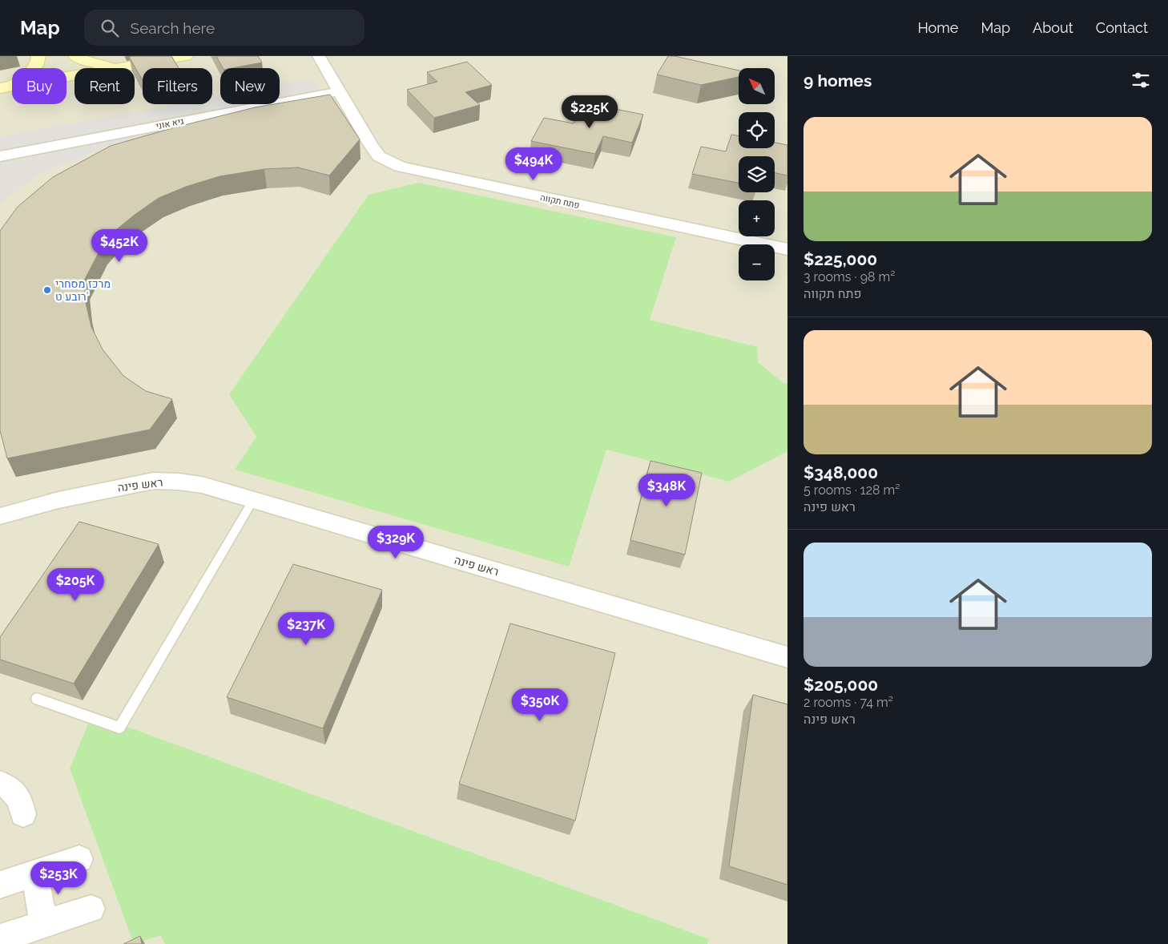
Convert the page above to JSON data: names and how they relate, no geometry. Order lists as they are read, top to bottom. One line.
{"streets":{"street":["גיא אוני","פתח תקווה","ראש פינה"]},"crossings":[["גיא אוני","פתח תקווה"]],"places":["מרכז מסחרי רובע ט'"],"north":"top left","page":{"header":"Map","search":"Search here","nav":["Home","Map","About","Contact"],"heading":"9 homes","map_buttons":["+","−"],"chip":["Buy","Rent","Filters","New"],"price":["$225K","$494K","$452K","$348K","$329K","$205K","$237K","$350K","$253K"],"list":[{"name":"$225,000","note":"3 rooms · 98 m² · פתח תקווה"},{"name":"$348,000","note":"5 rooms · 128 m² · ראש פינה"},{"name":"$205,000","note":"2 rooms · 74 m² · ראש פינה"}]}}
